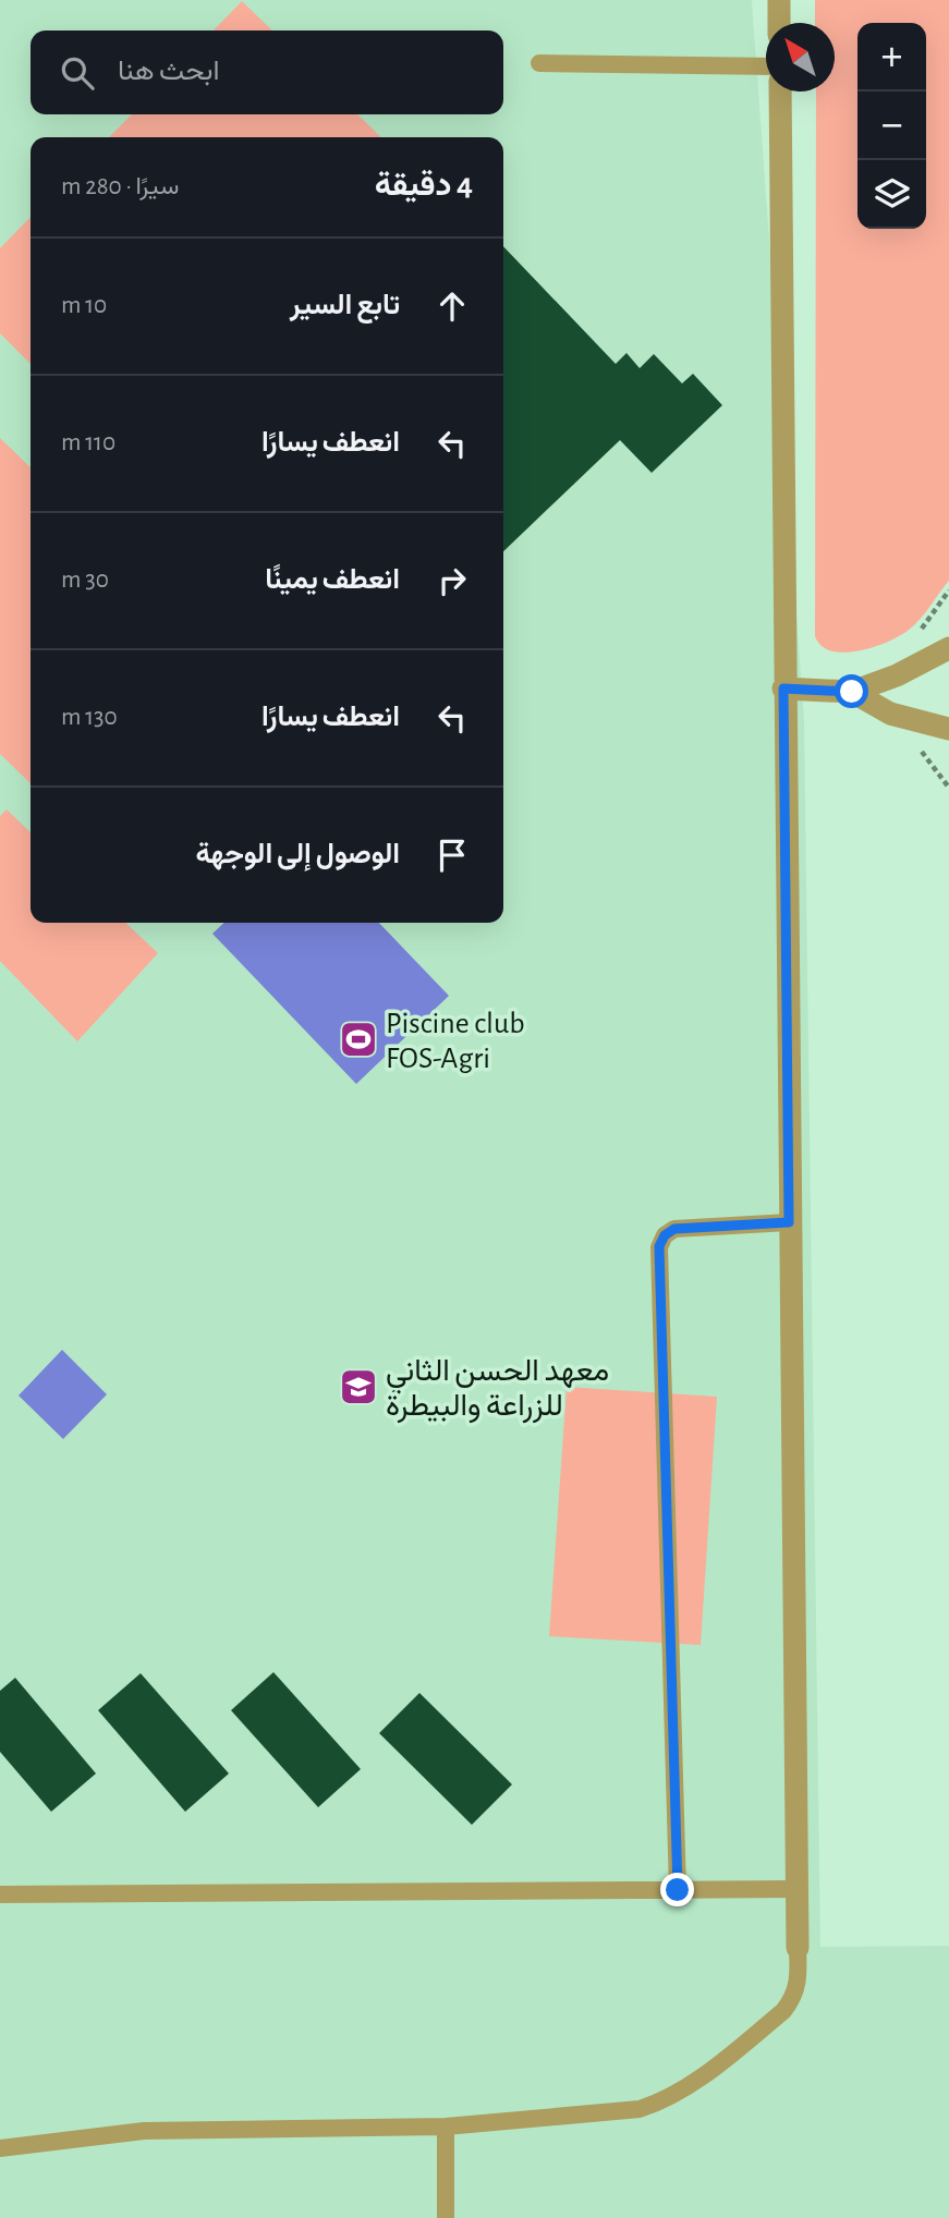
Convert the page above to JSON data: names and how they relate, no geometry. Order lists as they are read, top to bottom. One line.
{"places":{"sports":["Piscine club FOS-Agri"],"school or university":["معهد الحسن الثاني للزراعة والبيطرة"]},"north":"top left","page":{"map_buttons":["+","−"],"search":"ابحث هنا","heading":["4 دقيقة","سيرًا · 280 m"],"list":[["تابع السير","10 m"],["انعطف يسارًا","110 m"],["انعطف يمينًا","30 m"],["انعطف يسارًا","130 m"],"الوصول إلى الوجهة"]}}
